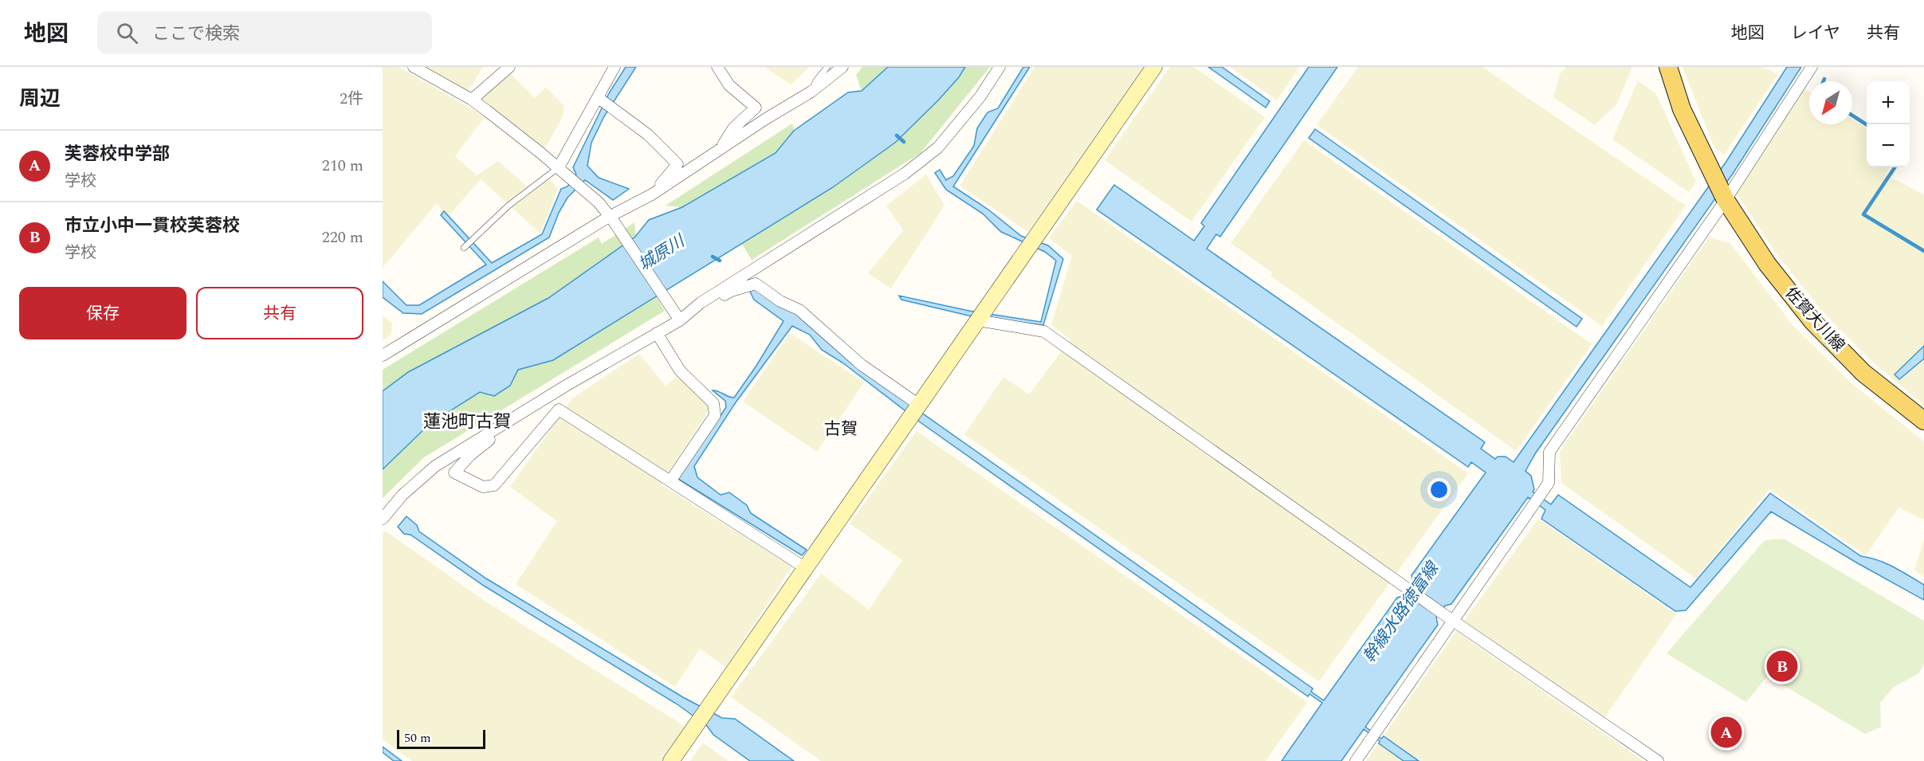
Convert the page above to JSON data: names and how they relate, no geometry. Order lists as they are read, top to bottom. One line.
{"streets":{"main road":["佐賀大川線"]},"districts":["蓮池町古賀","古賀"],"water":["城原川","幹線水路徳富線"],"scale_bar":"50 m","north":"bottom left","page":{"header":"地図","search":"ここで検索","nav":["地図","レイヤ","共有"],"heading":["周辺","2件"],"map_buttons":["+","−"],"list":[{"mark":"A","name":"芙蓉校中学部","note":"学校","value":"210 m"},{"mark":"B","name":"市立小中一貫校芙蓉校","note":"学校","value":"220 m"}],"buttons":["保存","共有"],"pins":["B","A"],"scale":"50 m"}}
